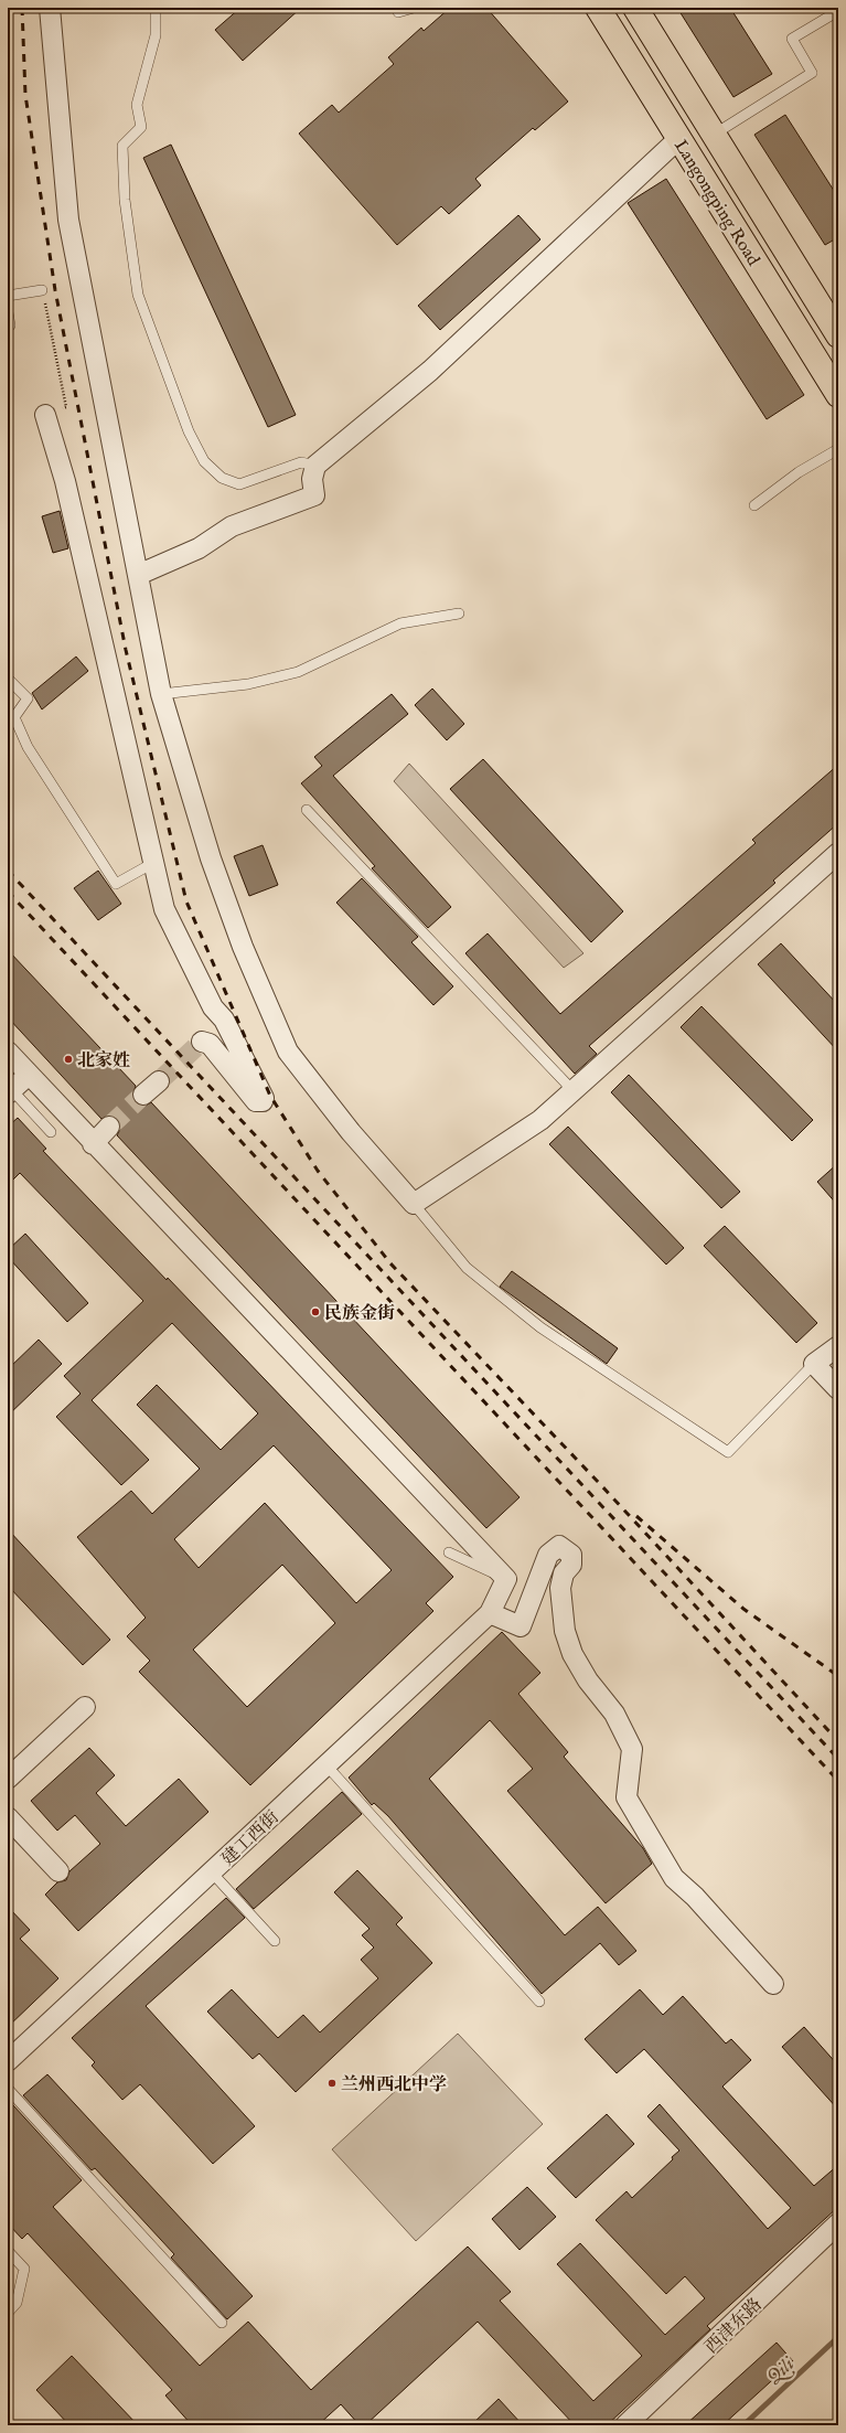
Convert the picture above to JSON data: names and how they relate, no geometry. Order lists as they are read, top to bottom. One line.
{"streets":{"highway":["Langongping Road"],"street":["建工西街","西津东路"]},"water":["Qili"],"places":["北家姓","民族金街","兰州西北中学"]}
